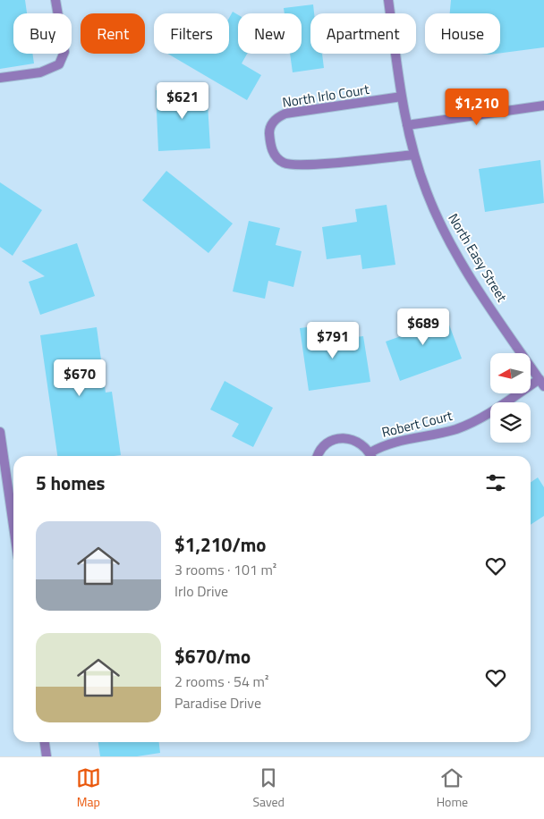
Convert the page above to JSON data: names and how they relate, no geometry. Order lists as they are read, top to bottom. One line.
{"streets":{"street":["North Irlo Court","North Easy Street","Robert Court"]},"crossings":[["North Irlo Court","North Easy Street"],["North Easy Street","Robert Court"]],"north":"left","page":{"chip":["Buy","Rent","Filters","New","Apartment","House"],"price":["$621","$1,210","$689","$791","$670"],"heading":"5 homes","list":[{"name":"$1,210/mo","note":"3 rooms · 101 m² · Irlo Drive"},{"name":"$670/mo","note":"2 rooms · 54 m² · Paradise Drive"}],"tabs":["Map","Saved","Home"]}}
